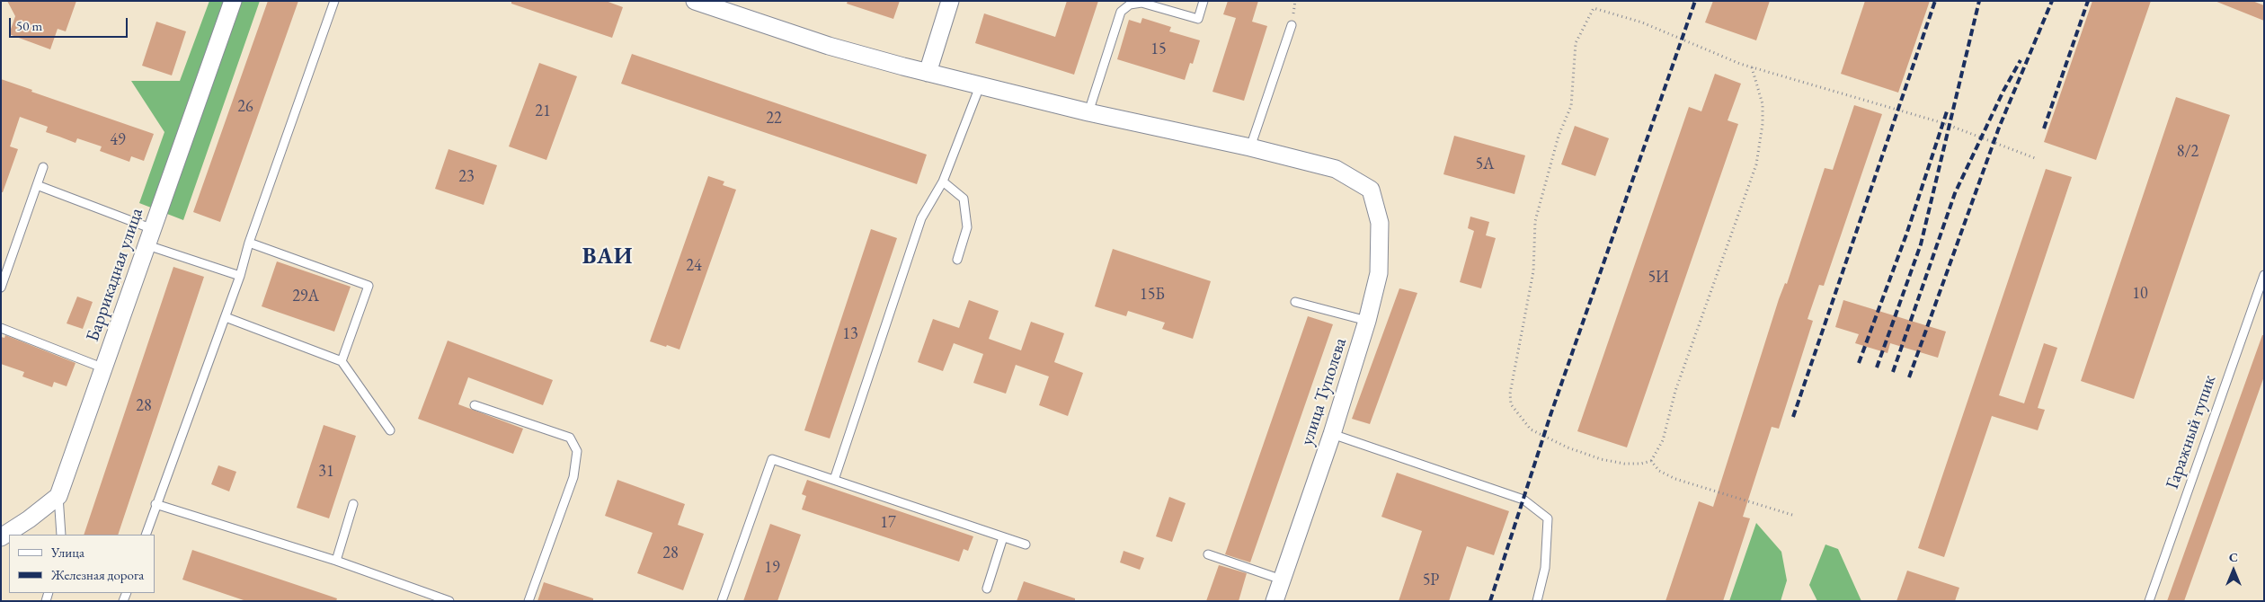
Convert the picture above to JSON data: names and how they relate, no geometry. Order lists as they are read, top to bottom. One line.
{"streets":{"street":["Баррикадная улица","улица Туполева"],"lane":["Гаражный тупик"]},"districts":["ВАИ"],"house_numbers":["15","26","21","22","49","8/2","5А","23","24","5И","10","15Б","29А","13","28","31","17","28","19","5Р"],"legend":["Улица","Железная дорога"],"scale_bar":"50 m","north":"top"}
